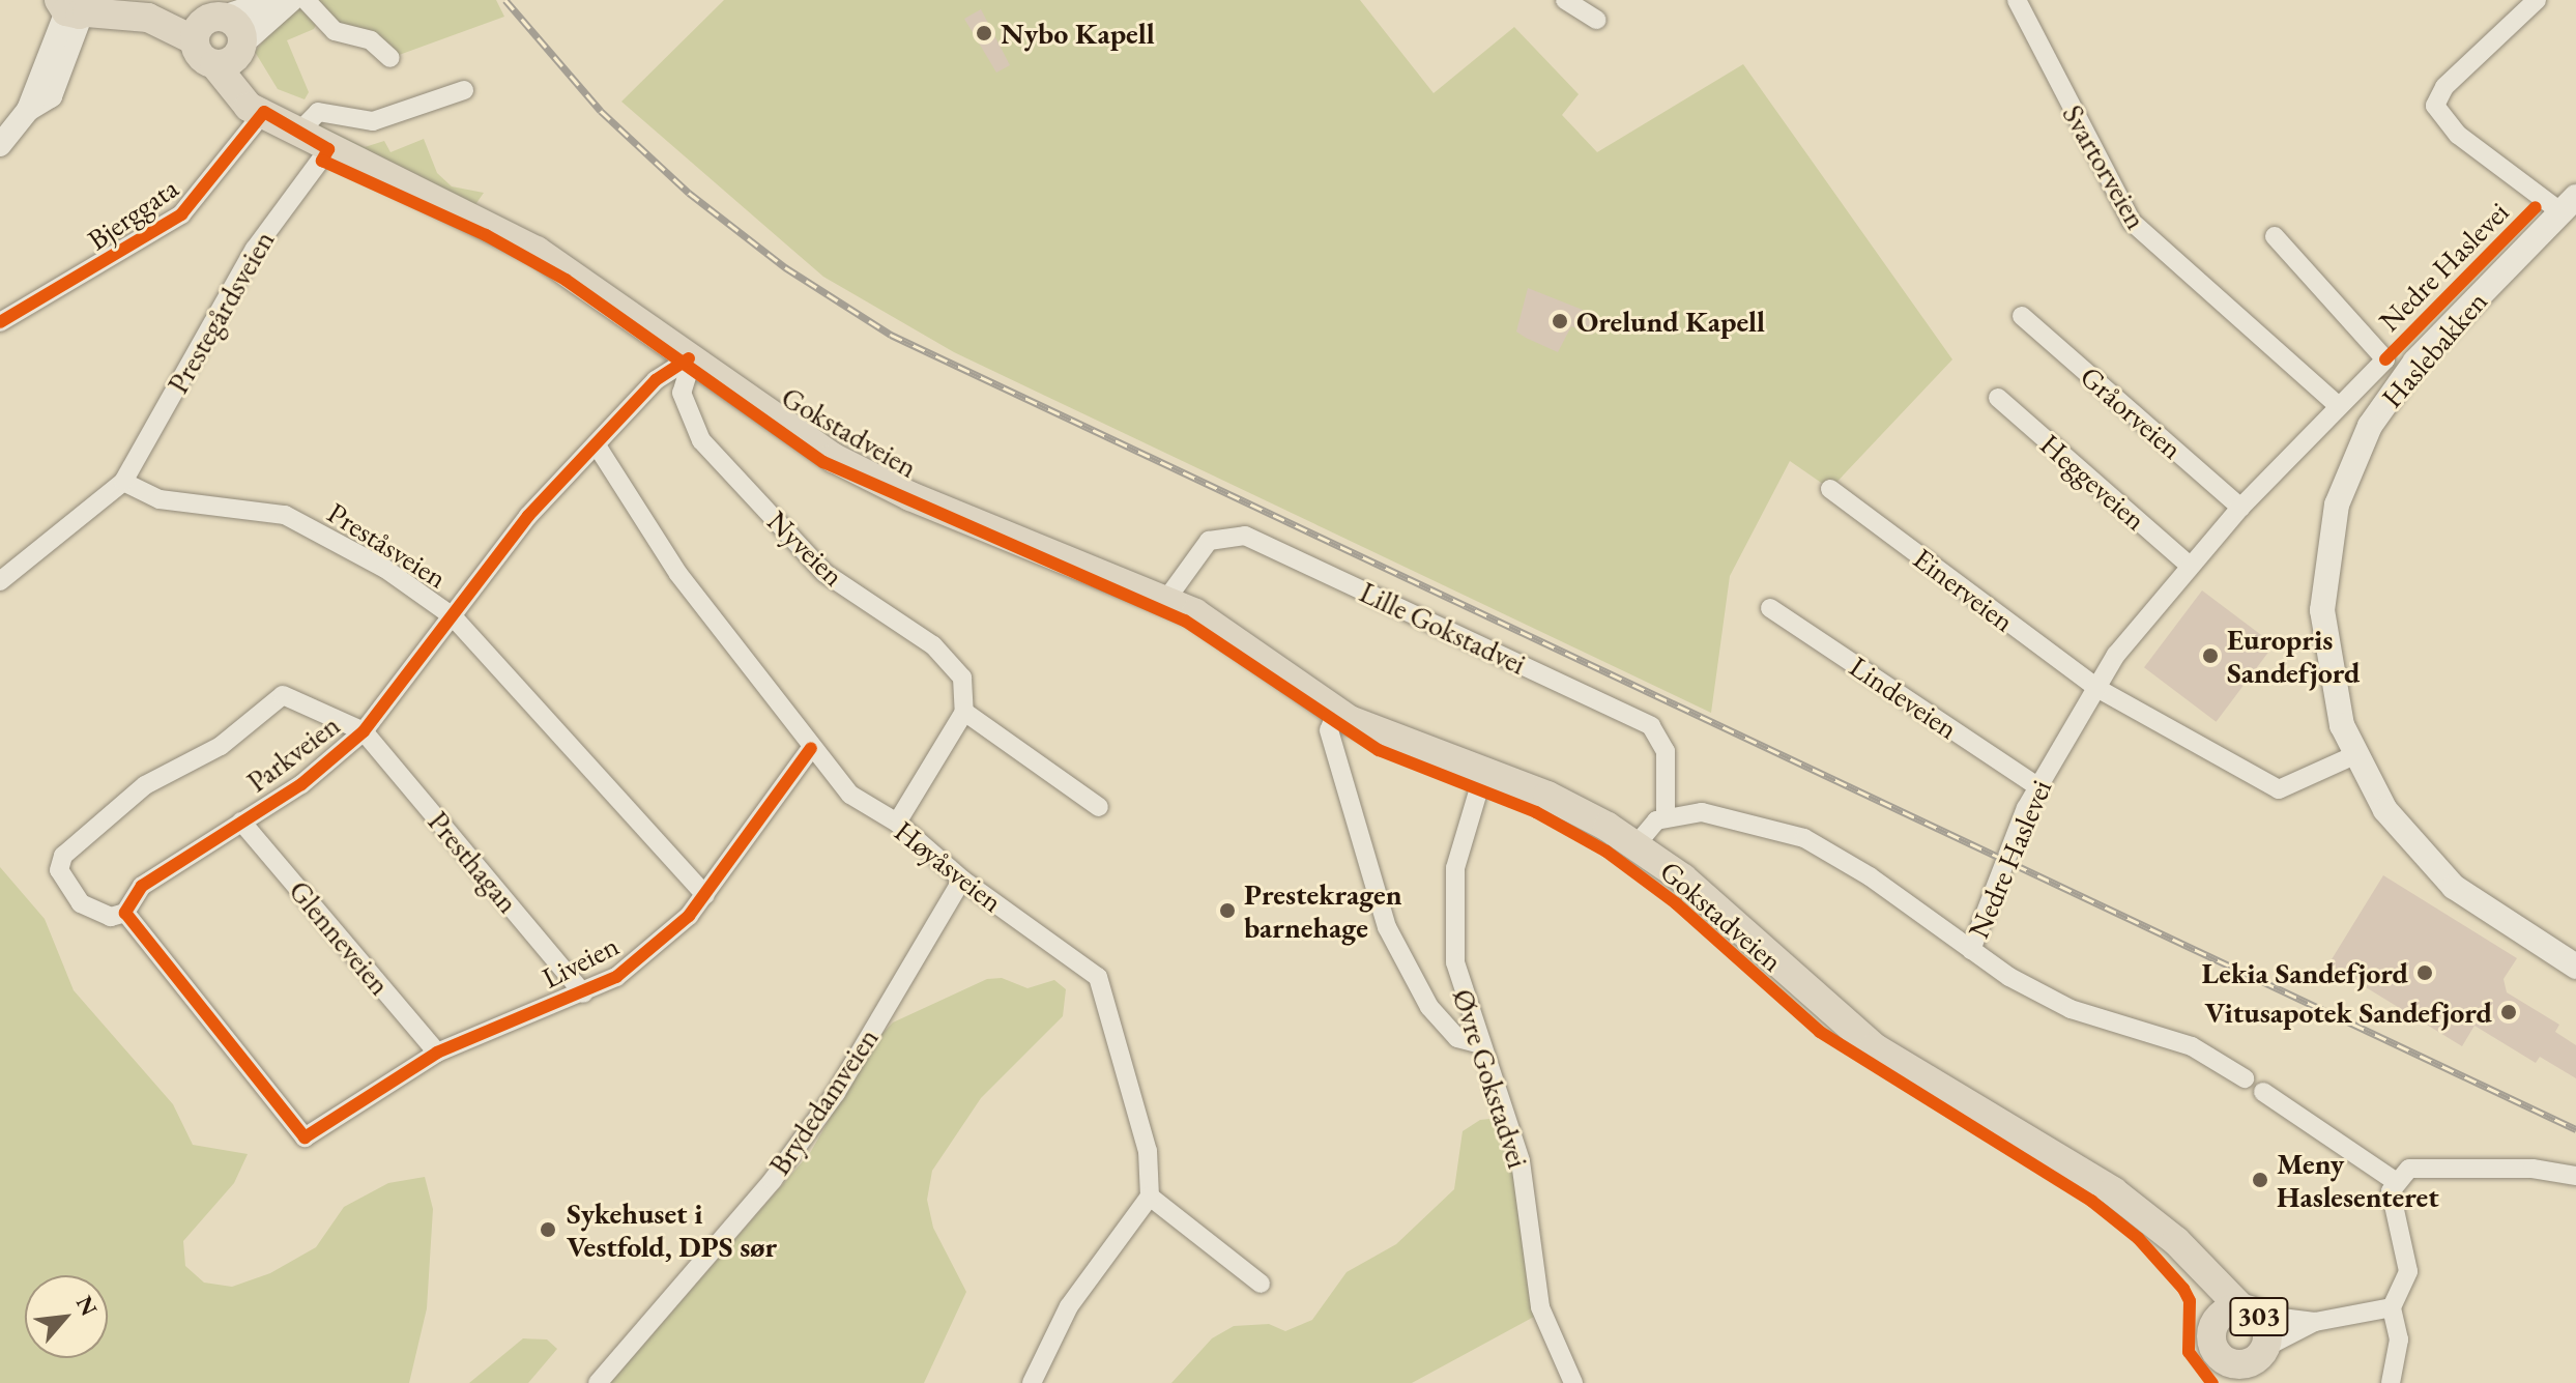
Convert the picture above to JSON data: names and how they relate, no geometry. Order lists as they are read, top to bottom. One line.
{"streets":{"main road":["Haslebakken","Gokstadveien","303"],"street":["Svartorveien","Bjerggata","Nedre Haslevei","Prestegårdsveien","Gråorveien","Heggeveien","Preståsveien","Nyveien","Einerveien","Lille Gokstadvei","Lindeveien","Parkveien","Presthagan","Høyåsveien","Glenneveien","Liveien","Øvre Gokstadvei","Brydedamveien"]},"crossings":[["Svartorveien","Nedre Haslevei"],["Bjerggata","Gokstadveien"],["Nedre Haslevei","Gråorveien"],["Nedre Haslevei","Heggeveien"],["Nedre Haslevei","Einerveien"],["Nedre Haslevei","Lindeveien"],["Prestegårdsveien","Gokstadveien"],["Prestegårdsveien","Preståsveien"],["Haslebakken","Einerveien"],["Gokstadveien","Nyveien"],["Gokstadveien","Lille Gokstadvei"],["Gokstadveien","Parkveien"],["Gokstadveien","Øvre Gokstadvei"],["Gokstadveien","303"],["Preståsveien","Parkveien"],["Preståsveien","Liveien"],["Nyveien","Parkveien"],["Parkveien","Presthagan"],["Parkveien","Høyåsveien"],["Parkveien","Glenneveien"],["Parkveien","Liveien"],["Presthagan","Liveien"],["Høyåsveien","Liveien"],["Høyåsveien","Brydedamveien"],["Glenneveien","Liveien"]],"places":["Nybo Kapell","Orelund Kapell","Europris Sandefjord","Prestekragen barnehage","Lekia Sandefjord","Vitusapotek Sandefjord","Meny Haslesenteret","Sykehuset i Vestfold, DPS sør"],"north":"top right"}
